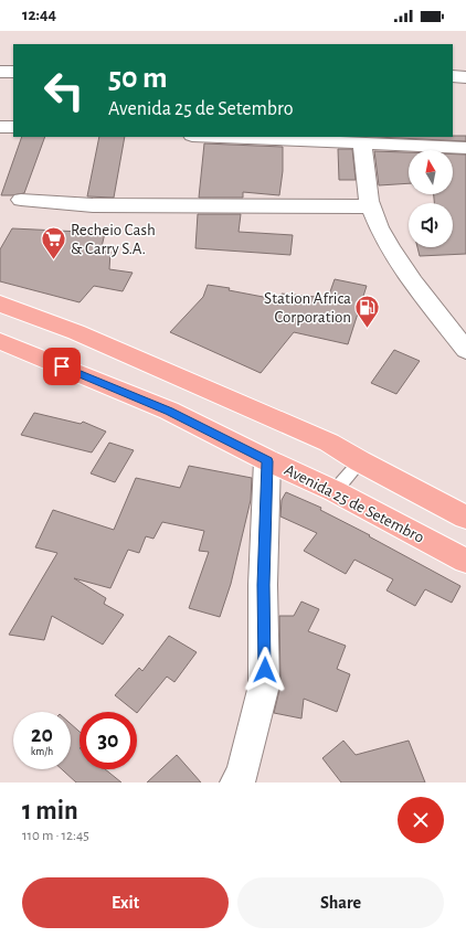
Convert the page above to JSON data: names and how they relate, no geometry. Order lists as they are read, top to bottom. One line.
{"streets":{"highway":["Avenida 25 de Setembro"]},"places":{"supermarket":["Recheio Cash & Carry S.A."],"fuel station":["Station Africa Corporation"]},"north":"top","page":{"status":"12:44","turn":["50 m","Avenida 25 de Setembro"],"speed":"20 km/h","limit":"30","heading":["1 min","110 m · 12:45"],"buttons":["Exit","Share"]}}
